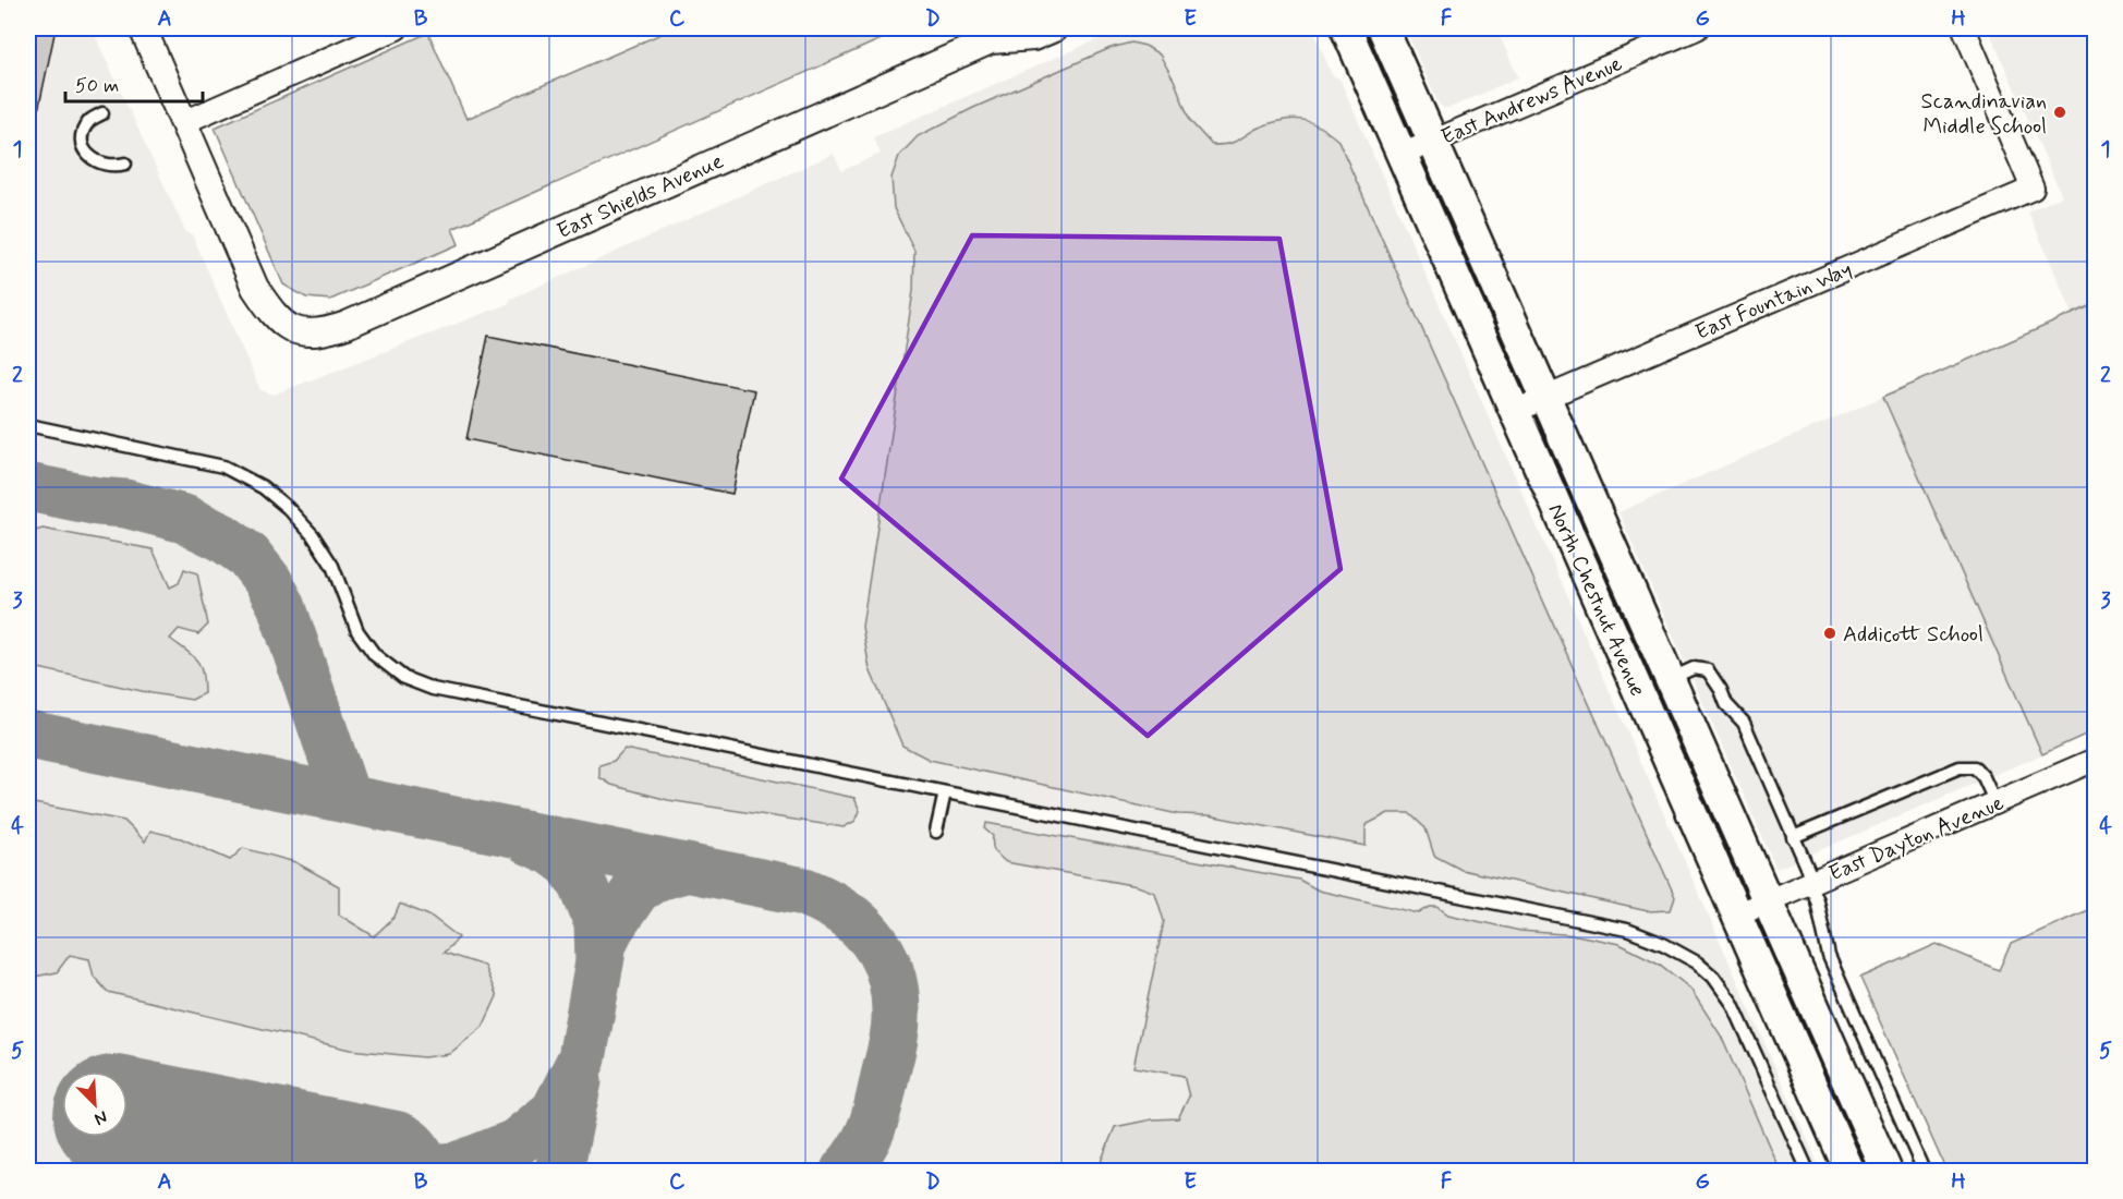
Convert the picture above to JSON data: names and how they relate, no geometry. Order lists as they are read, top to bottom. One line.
{"streets":{"main road":["North Chestnut Avenue"],"street":["East Andrews Avenue","East Shields Avenue","East Fountain Way","East Dayton Avenue"]},"crossings":[["East Andrews Avenue","North Chestnut Avenue"],["East Fountain Way","North Chestnut Avenue"],["North Chestnut Avenue","East Dayton Avenue"]],"places":["Scandinavian Middle School","Addicott School"],"scale_bar":"50 m","north":"bottom right","grid":{"columns":["A","B","C","D","E","F","G","H"],"rows":["1","2","3","4","5"]}}
